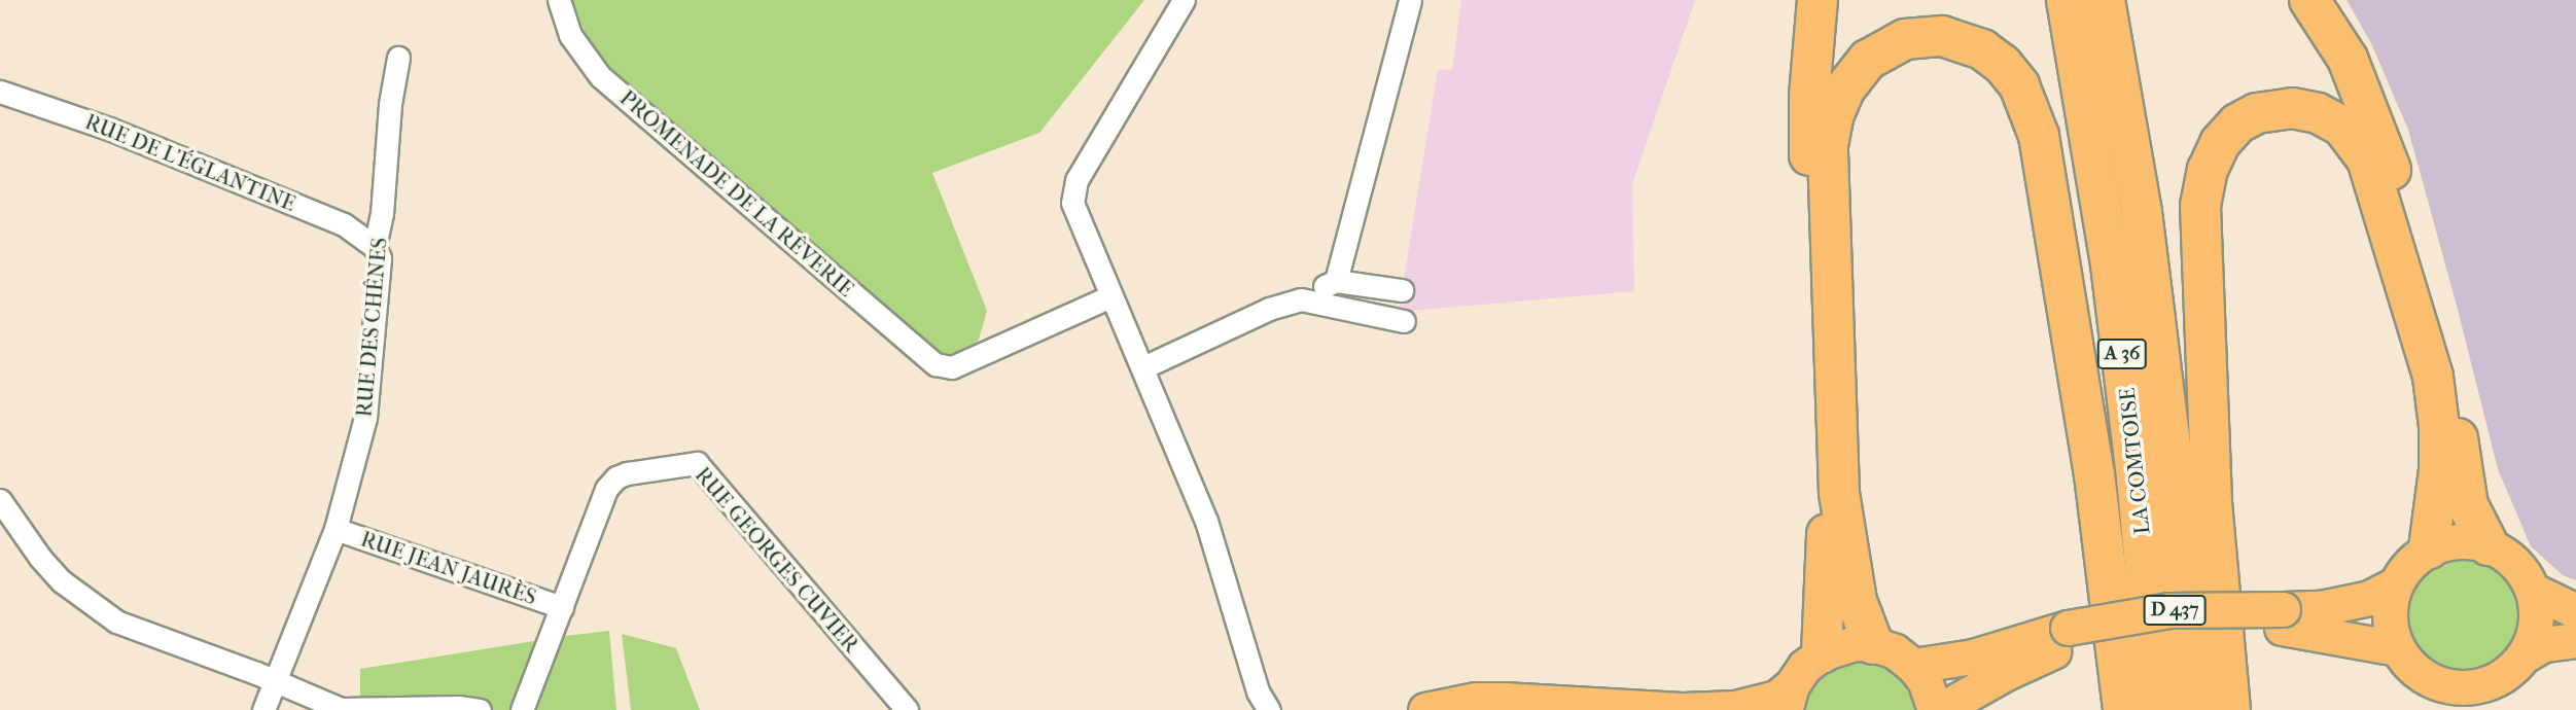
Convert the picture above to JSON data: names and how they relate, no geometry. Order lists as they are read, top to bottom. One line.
{"streets":{"highway":["A 36","LA COMTOISE"],"main road":["D 437"],"street":["RUE DE L'ÉGLANTINE","PROMENADE DE LA RÊVERIE","RUE DES CHÊNES","RUE GEORGES CUVIER","RUE JEAN JAURÈS"]},"crossings":[["RUE DE L'ÉGLANTINE","RUE DES CHÊNES"],["RUE DES CHÊNES","RUE JEAN JAURÈS"],["RUE GEORGES CUVIER","RUE JEAN JAURÈS"]]}
